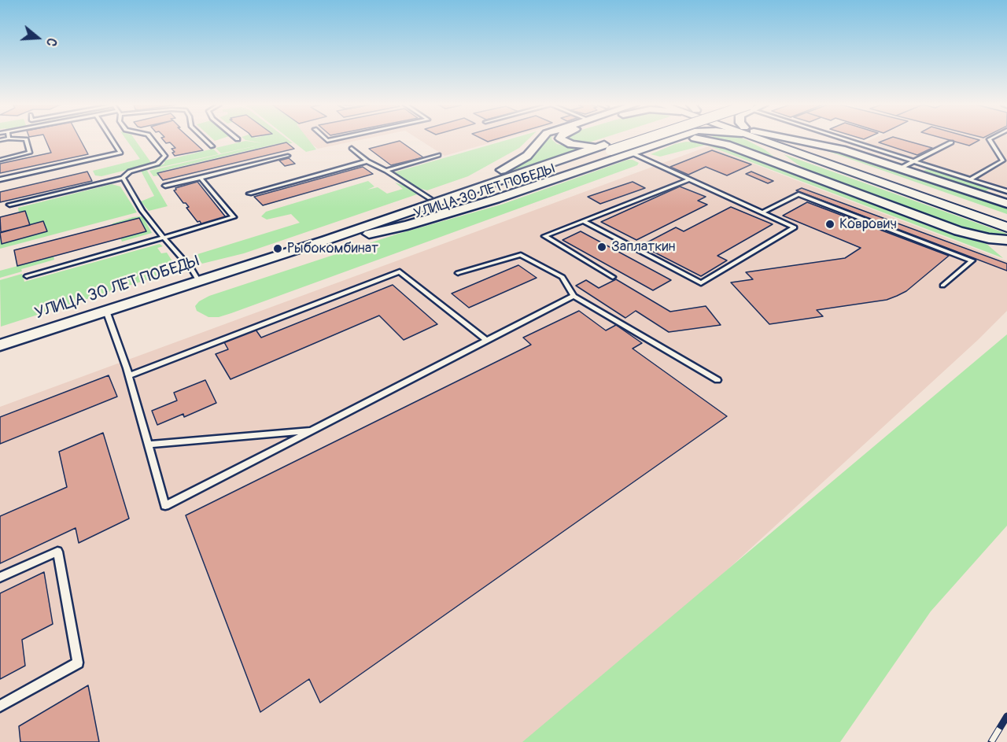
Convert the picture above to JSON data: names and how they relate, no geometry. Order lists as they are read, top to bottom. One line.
{"streets":{"street":["УЛИЦА 30 ЛЕТ ПОБЕДЫ"]},"places":["Коврович","Заплаткин","Рыбокомбинат"],"north":"right"}
